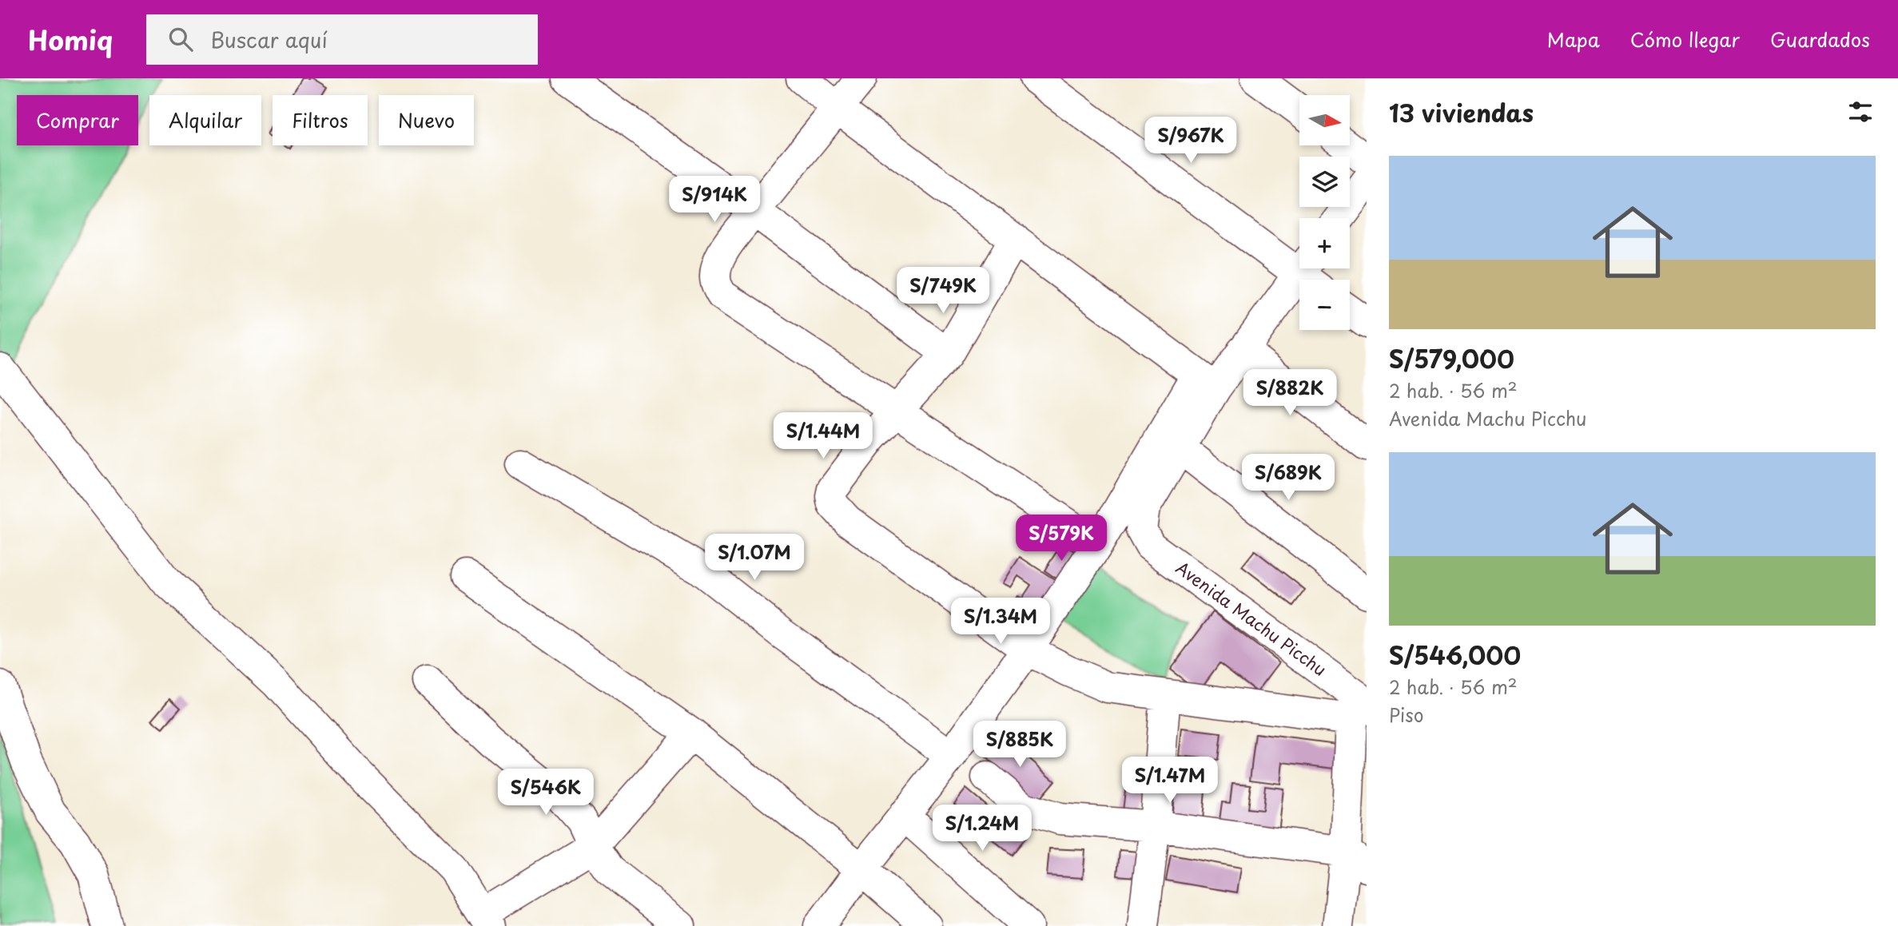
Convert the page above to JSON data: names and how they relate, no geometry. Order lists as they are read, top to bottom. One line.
{"streets":{"street":["Avenida Machu Picchu"]},"north":"right","page":{"header":"Homiq","search":"Buscar aquí","nav":["Mapa","Cómo llegar","Guardados"],"heading":"13 viviendas","map_buttons":["+","−"],"chip":["Comprar","Alquilar","Filtros","Nuevo"],"price":["S/967K","S/914K","S/749K","S/882K","S/1.44M","S/689K","S/579K","S/1.07M","S/1.34M","S/885K","S/1.47M","S/546K","S/1.24M"],"list":[{"name":"S/579,000","note":"2 hab. · 56 m² · Avenida Machu Picchu"},{"name":"S/546,000","note":"2 hab. · 56 m² · Piso"}]}}
